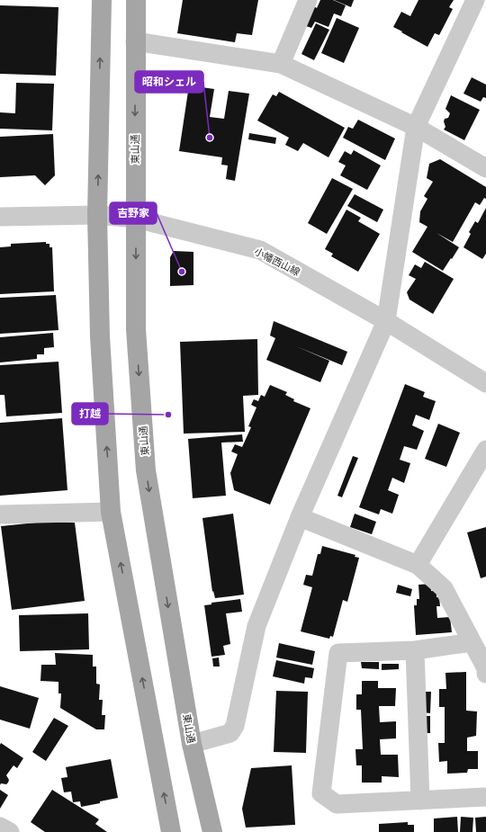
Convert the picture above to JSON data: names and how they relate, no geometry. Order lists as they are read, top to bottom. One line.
{"streets":{"main road":["東山通"],"street":["小幡西山線"]},"crossings":[["東山通","小幡西山線"]],"places":["昭和シェル","吉野家","打越"]}
